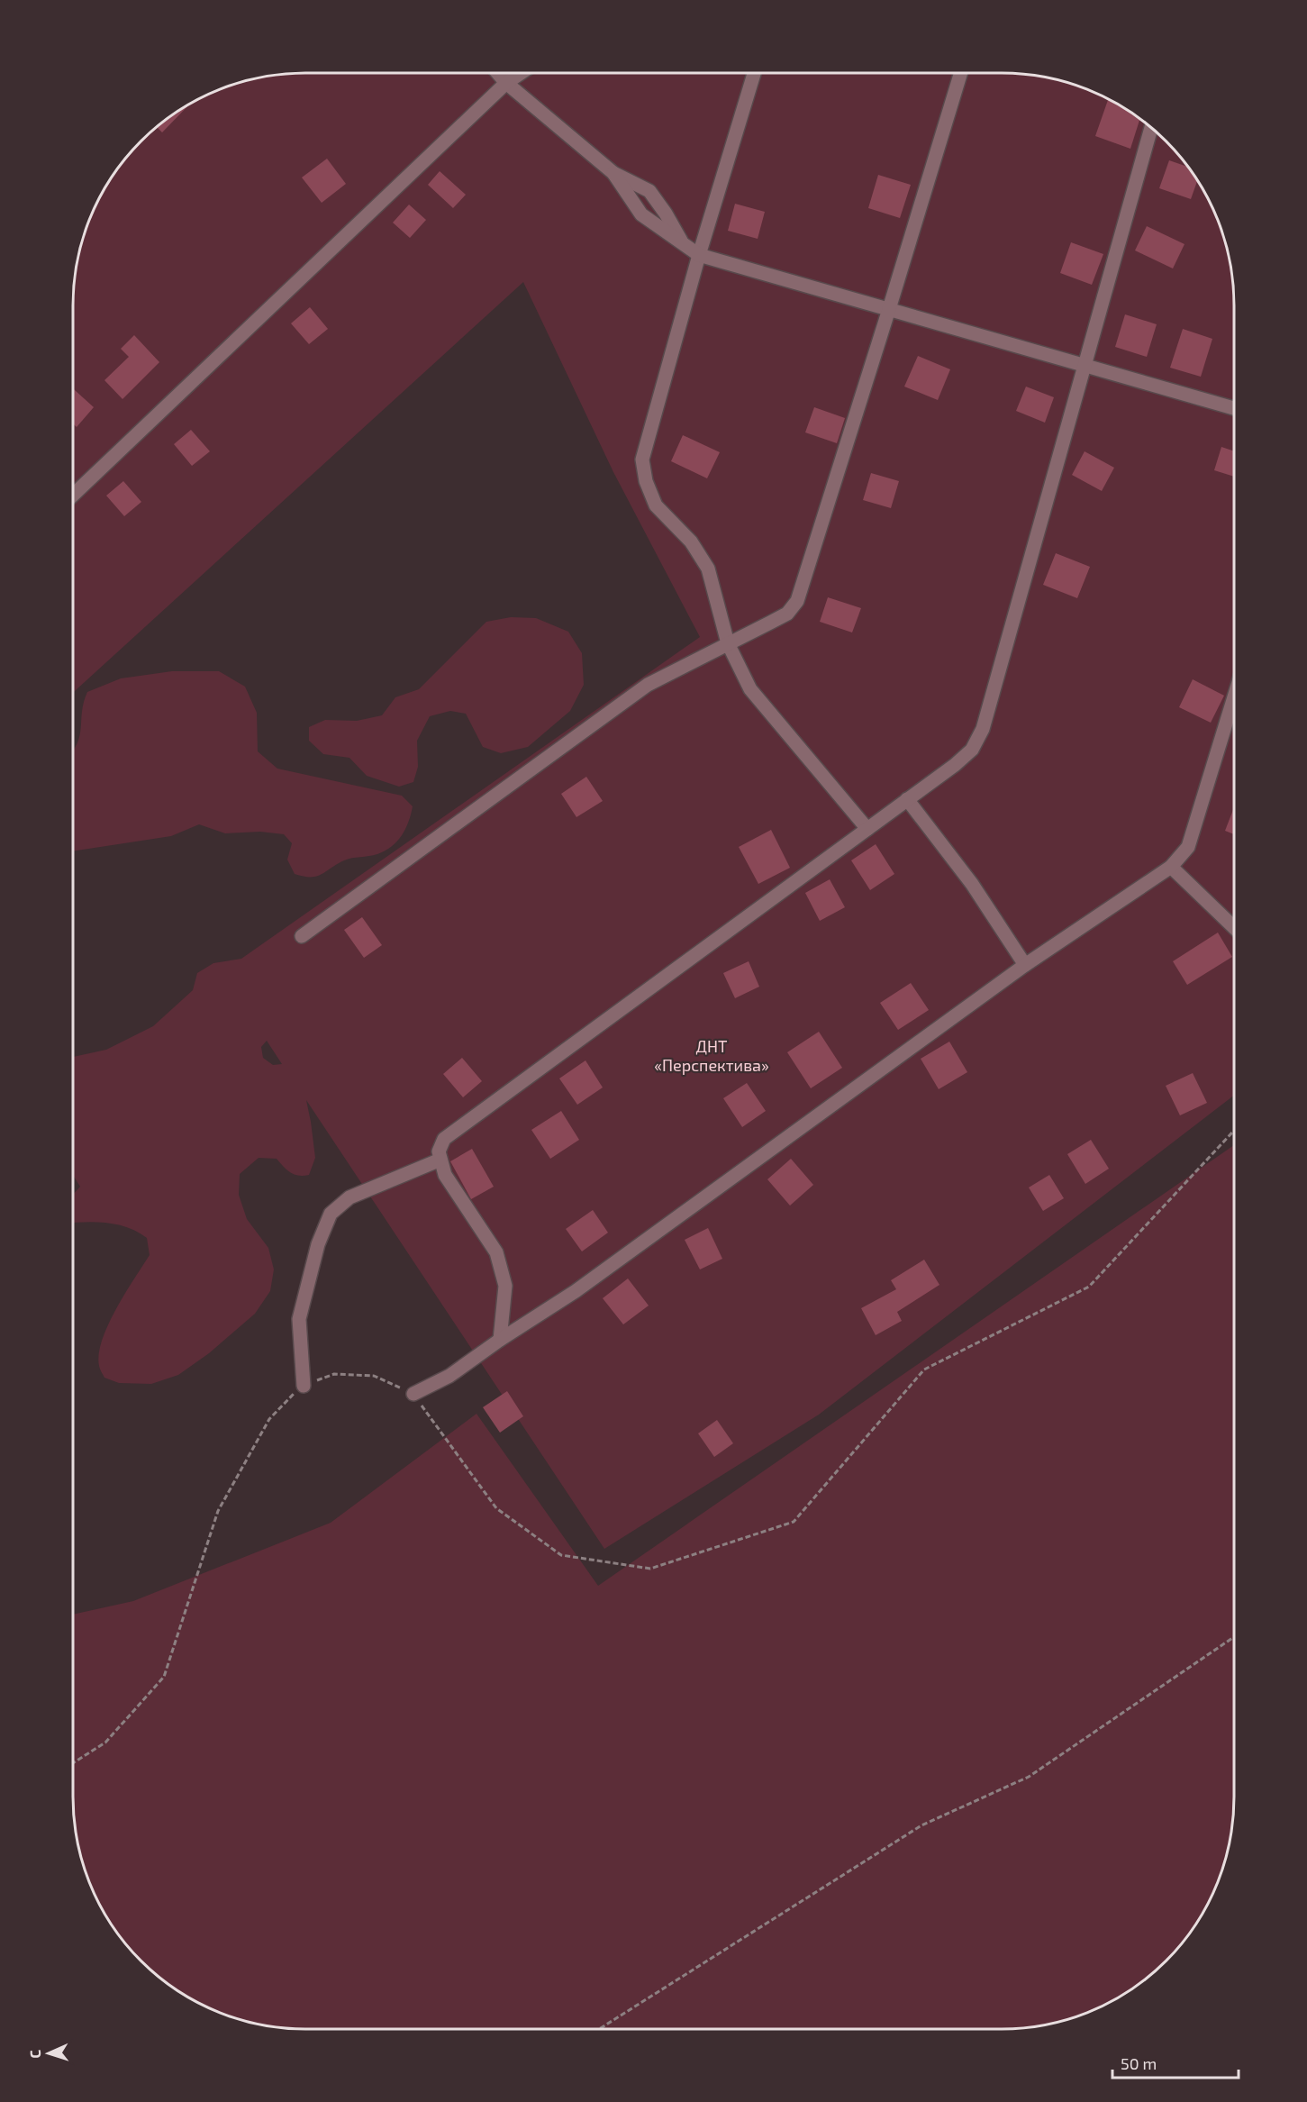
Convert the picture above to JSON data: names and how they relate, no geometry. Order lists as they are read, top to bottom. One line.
{"parks":["ДНТ «Перспектива»"],"scale_bar":"50 m","north":"left"}
